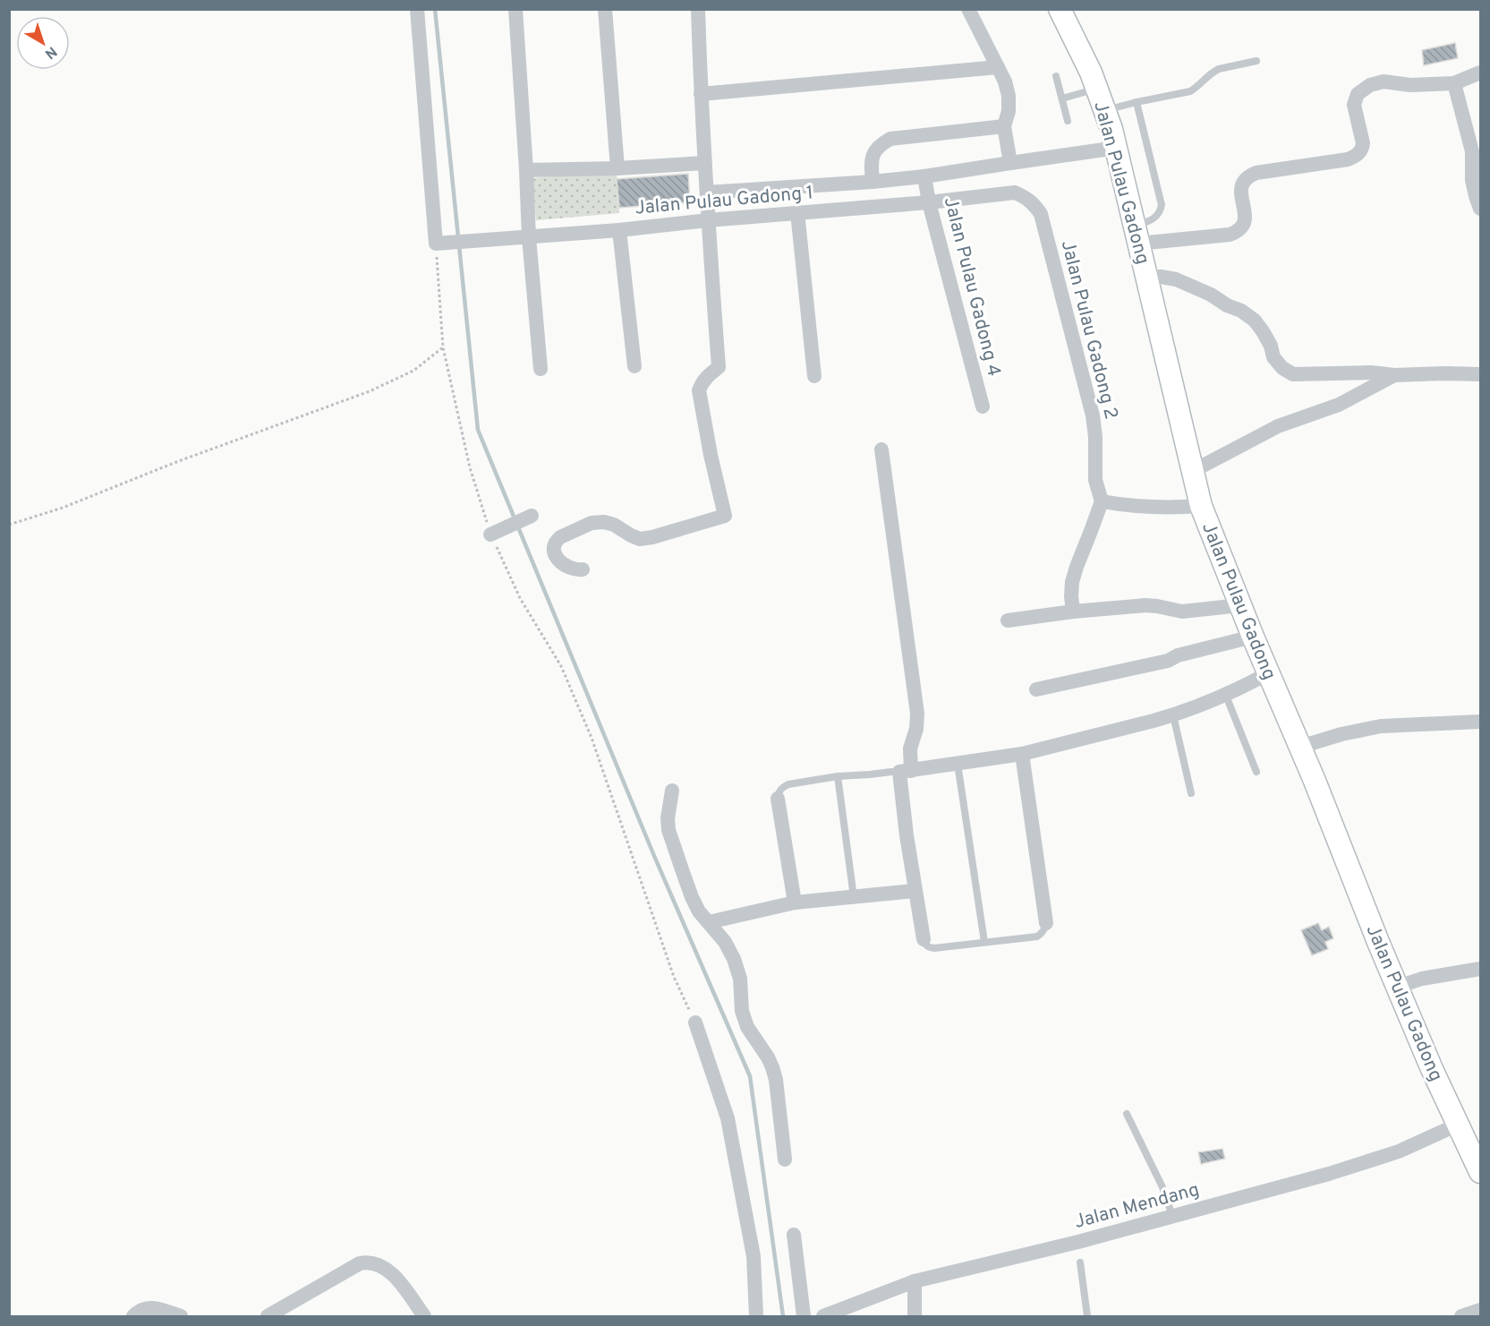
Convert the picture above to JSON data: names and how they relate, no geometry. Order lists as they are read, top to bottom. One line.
{"streets":{"main road":["Jalan Pulau Gadong"],"street":["Jalan Pulau Gadong 1","Jalan Pulau Gadong 4","Jalan Pulau Gadong 2","Jalan Mendang"]},"crossings":[["Jalan Pulau Gadong","Jalan Mendang"],["Jalan Pulau Gadong 1","Jalan Pulau Gadong 4"],["Jalan Pulau Gadong 1","Jalan Pulau Gadong 2"]],"north":"bottom right"}
